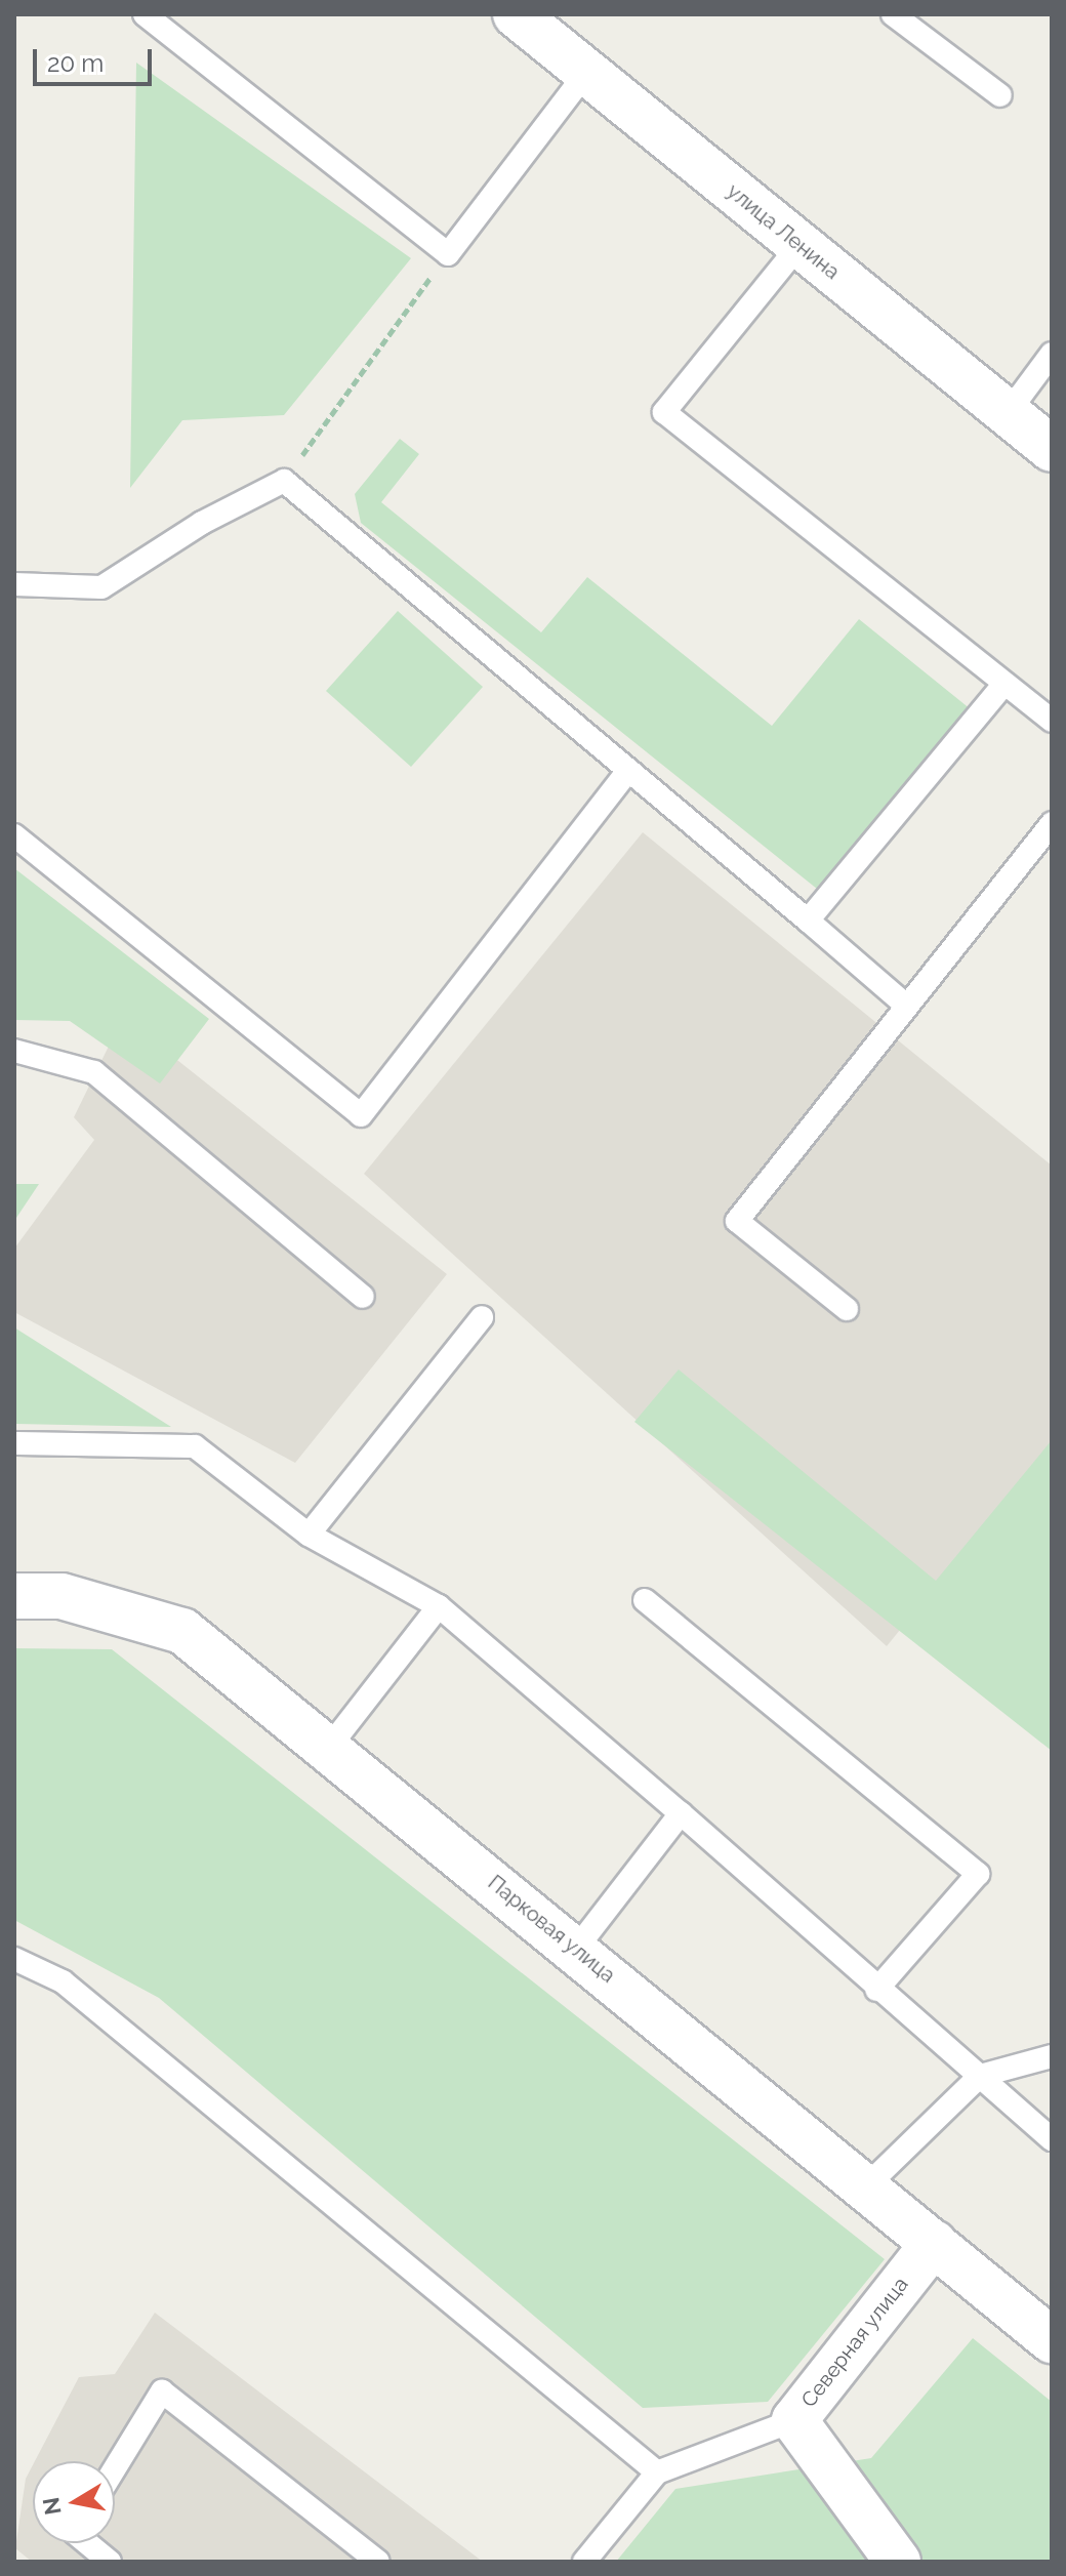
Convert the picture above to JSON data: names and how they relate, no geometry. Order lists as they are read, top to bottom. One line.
{"streets":{"street":["улица Ленина","Парковая улица","Северная улица"]},"crossings":[["Парковая улица","Северная улица"]],"scale_bar":"20 m","north":"left"}
